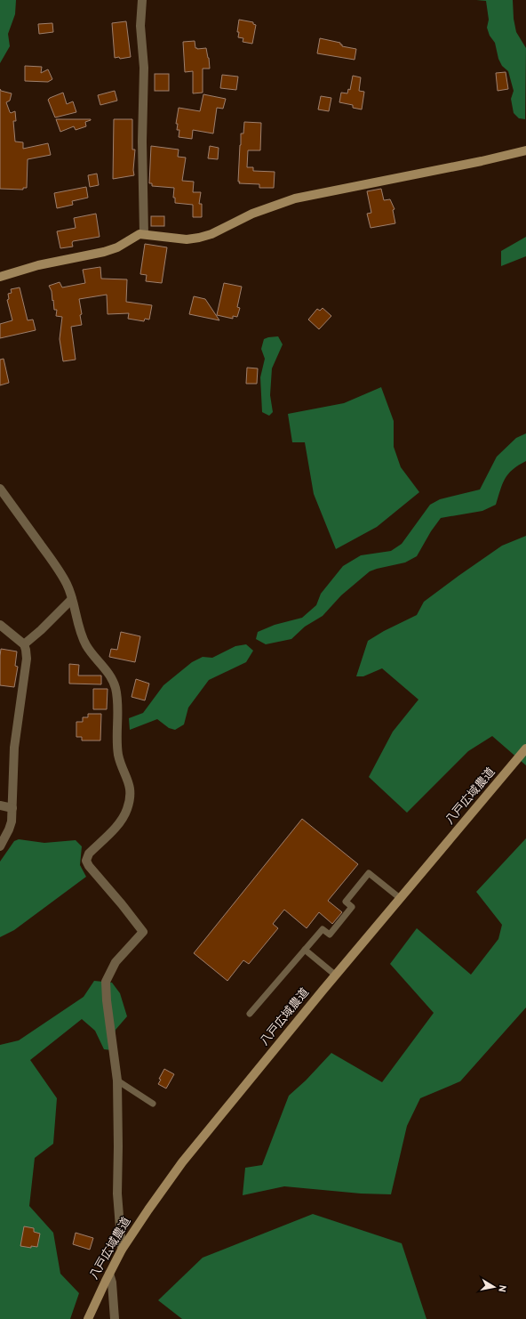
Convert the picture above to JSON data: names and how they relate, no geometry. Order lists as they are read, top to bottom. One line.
{"streets":{"street":["八戸広域農道"]},"north":"right"}
